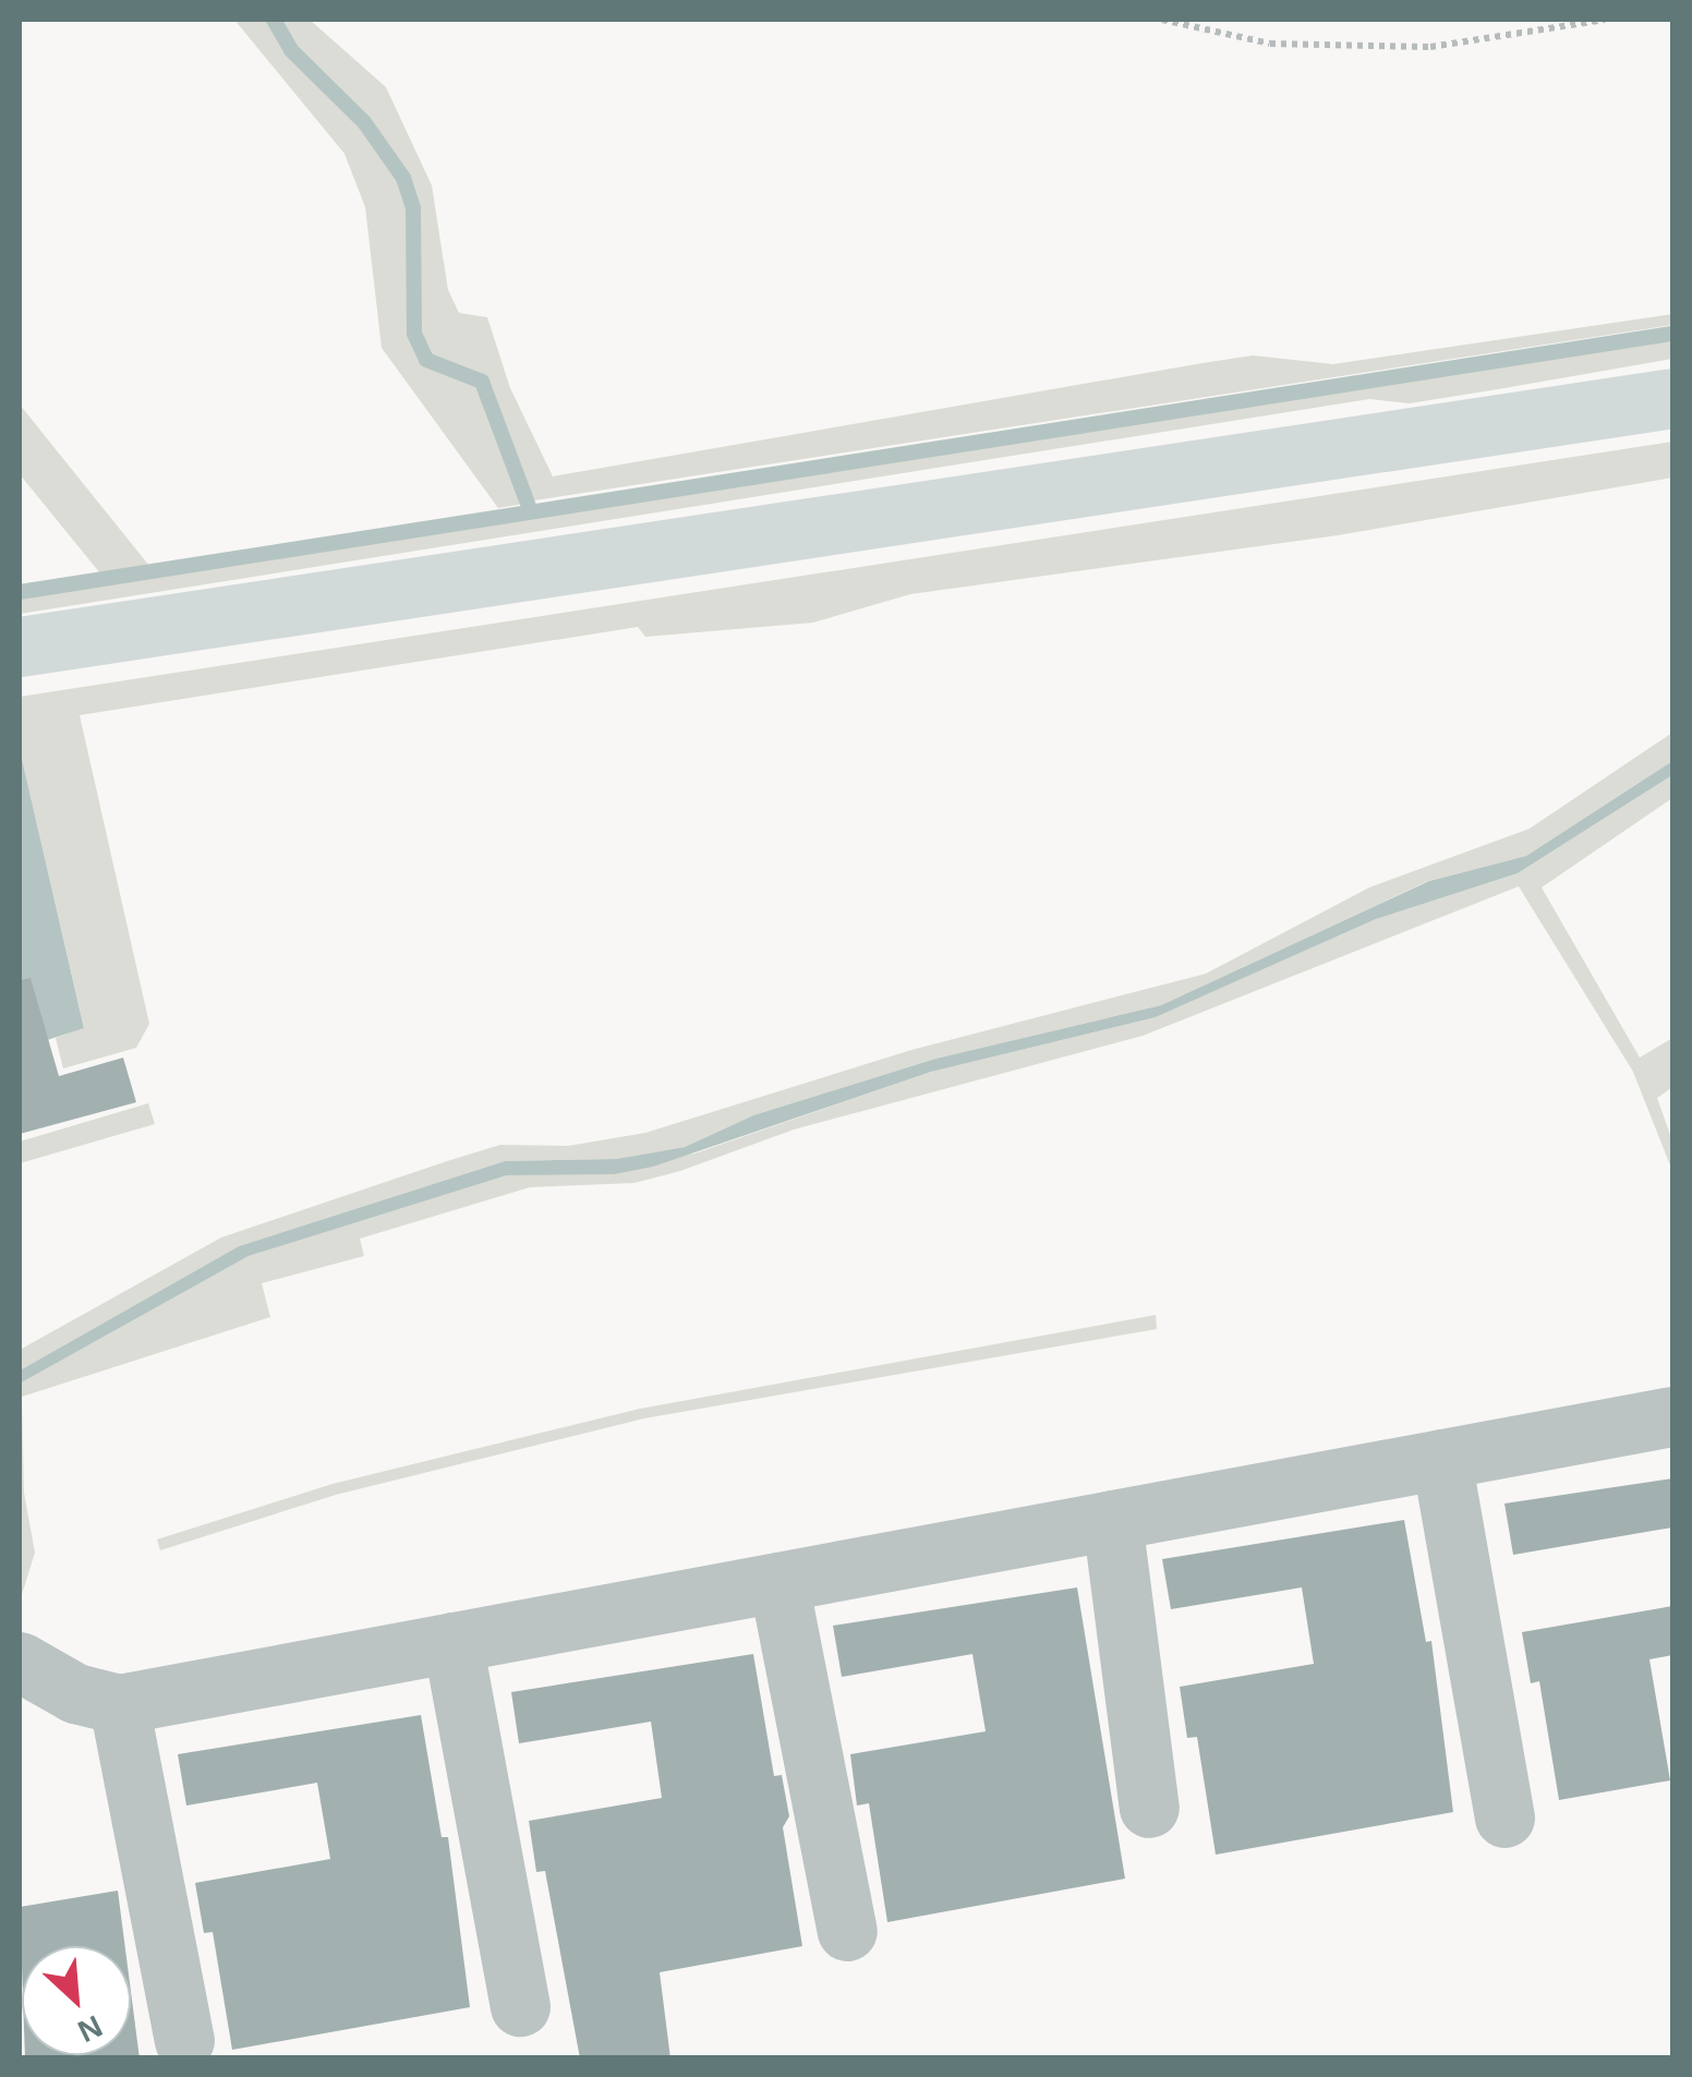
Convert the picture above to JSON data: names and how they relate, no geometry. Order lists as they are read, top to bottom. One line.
{"north":"bottom right"}
